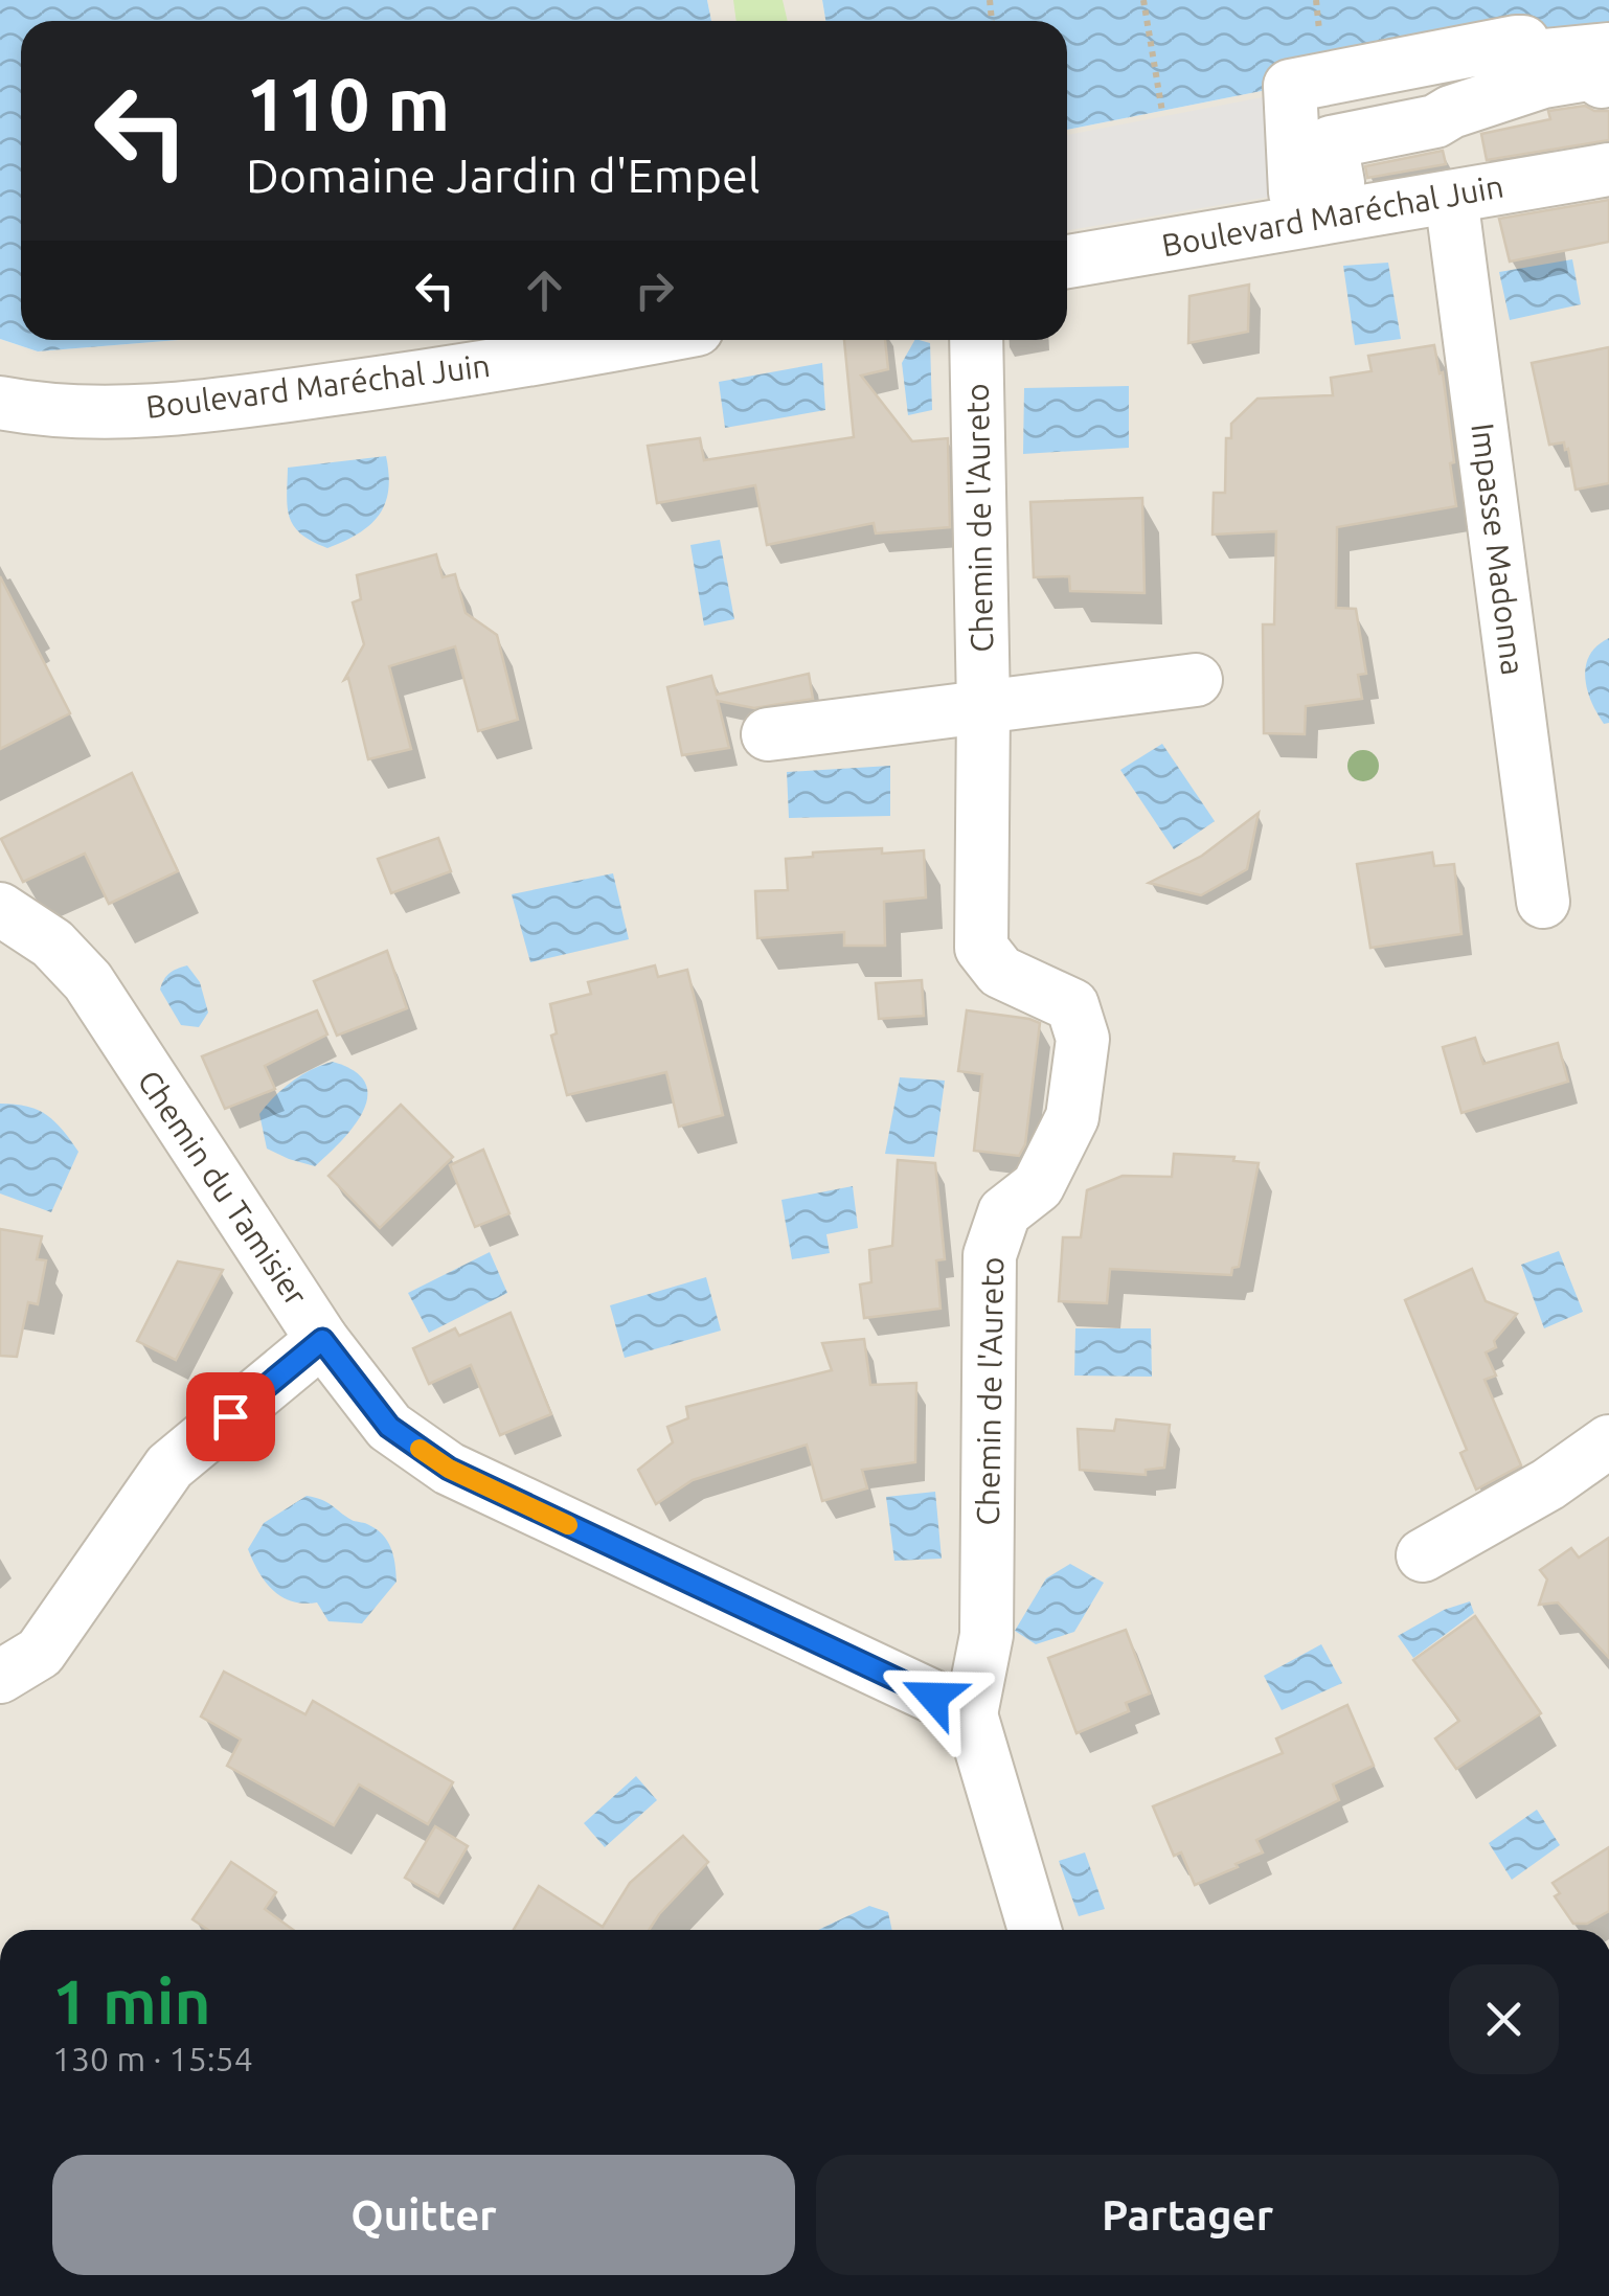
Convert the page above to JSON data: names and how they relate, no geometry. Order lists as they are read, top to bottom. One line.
{"streets":{"street":["Boulevard Maréchal Juin","Chemin de l'Aureto","Impasse Madonna","Chemin du Tamisier"]},"crossings":[["Boulevard Maréchal Juin","Impasse Madonna"],["Chemin de l'Aureto","Chemin du Tamisier"]],"page":{"turn":["110 m","Domaine Jardin d'Empel"],"heading":["1 min","130 m · 15:54"],"buttons":["Quitter","Partager"]}}
